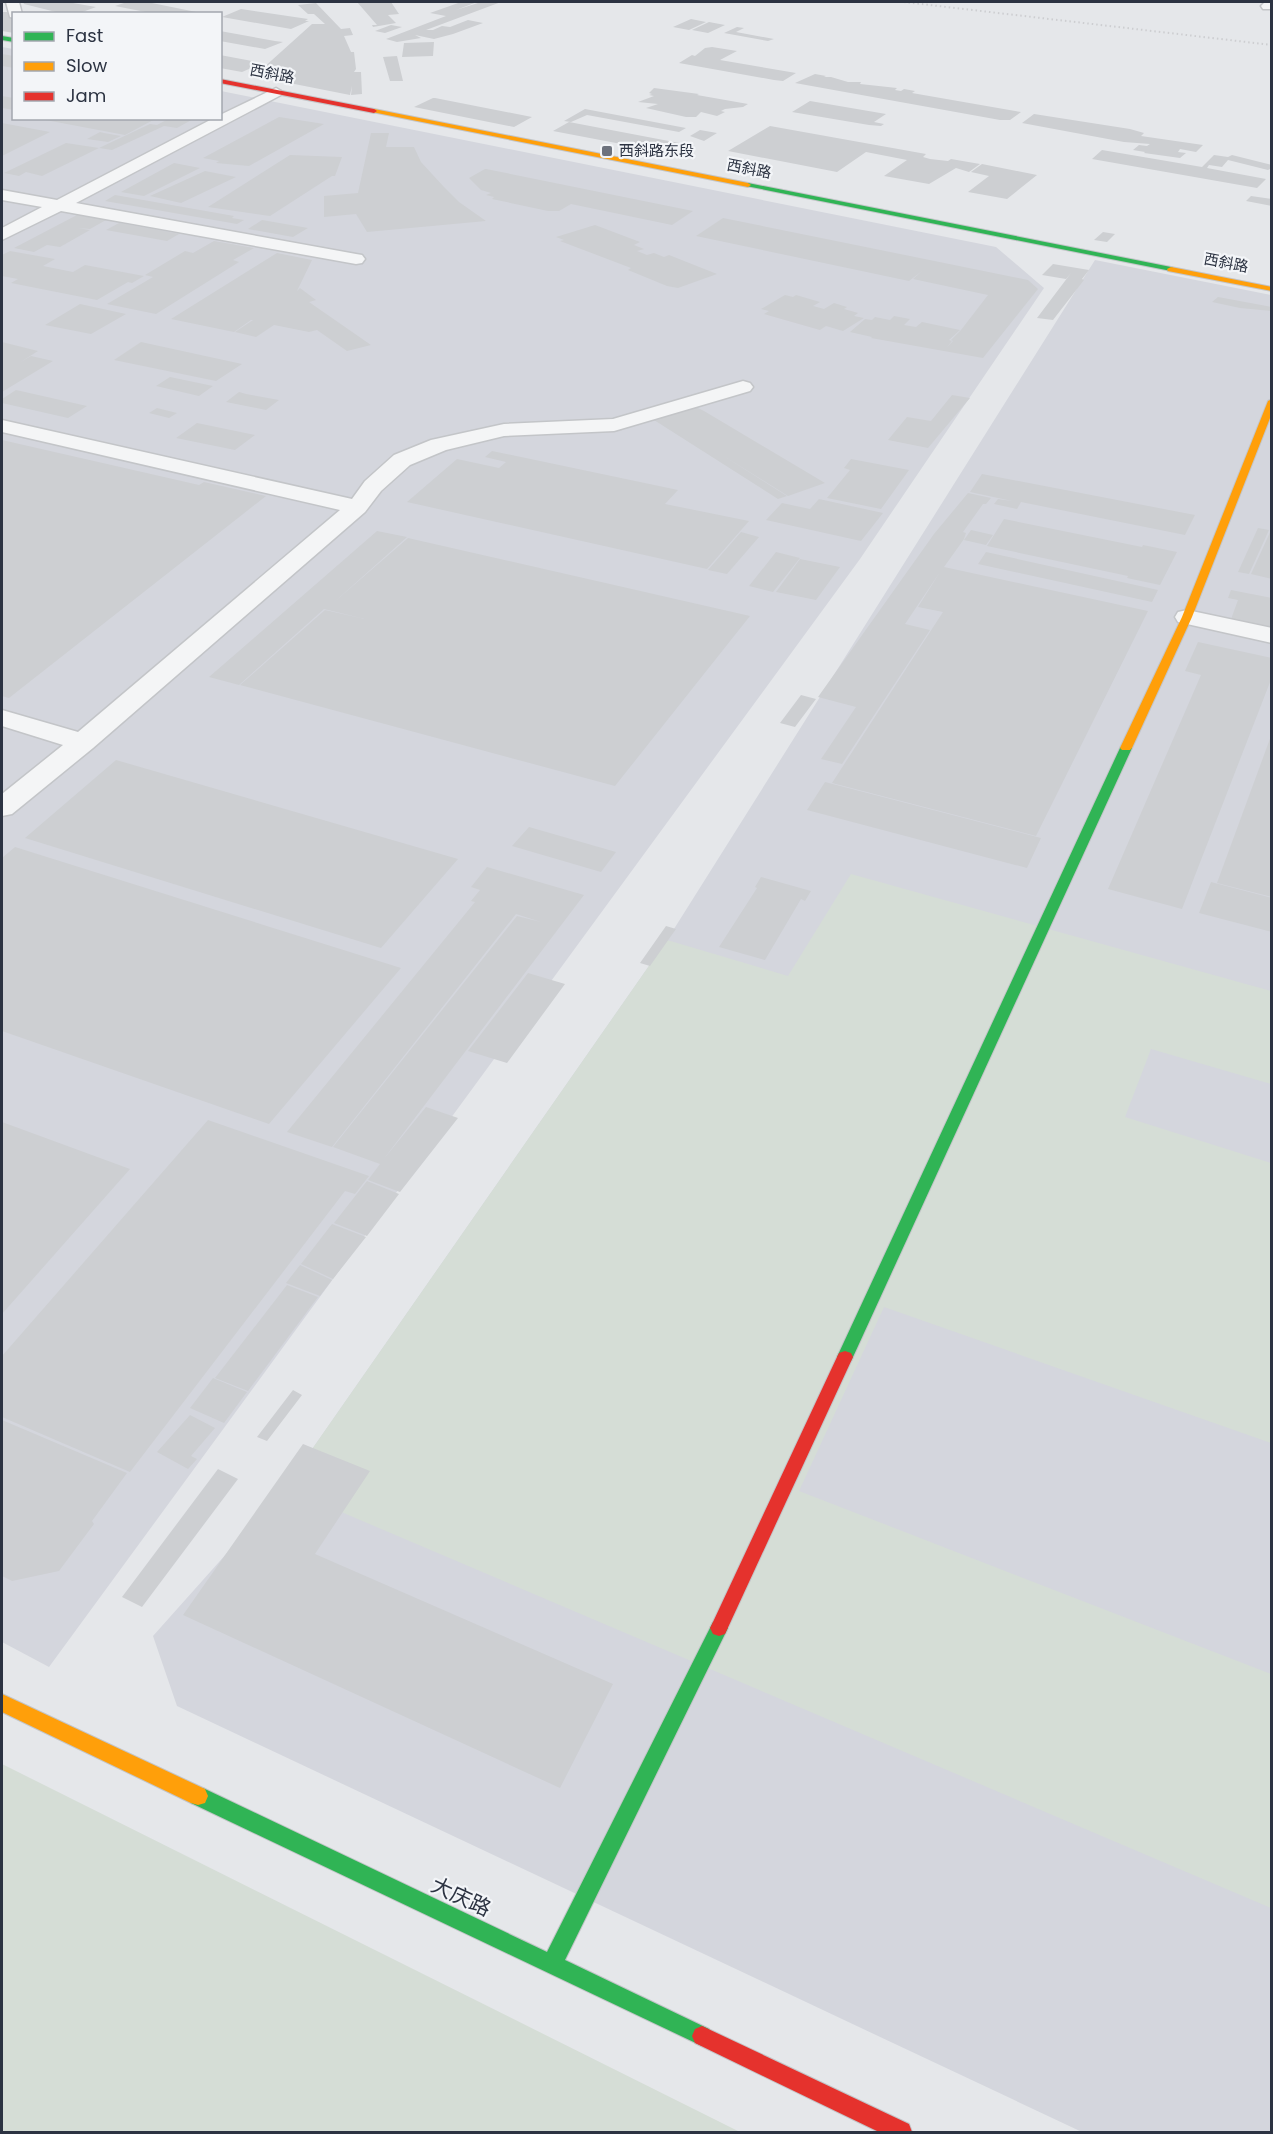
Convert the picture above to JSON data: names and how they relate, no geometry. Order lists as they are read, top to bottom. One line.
{"streets":{"street":["西斜路","大庆路"]},"places":{"transit":["西斜路东段"]},"legend":["Fast","Slow","Jam"]}
